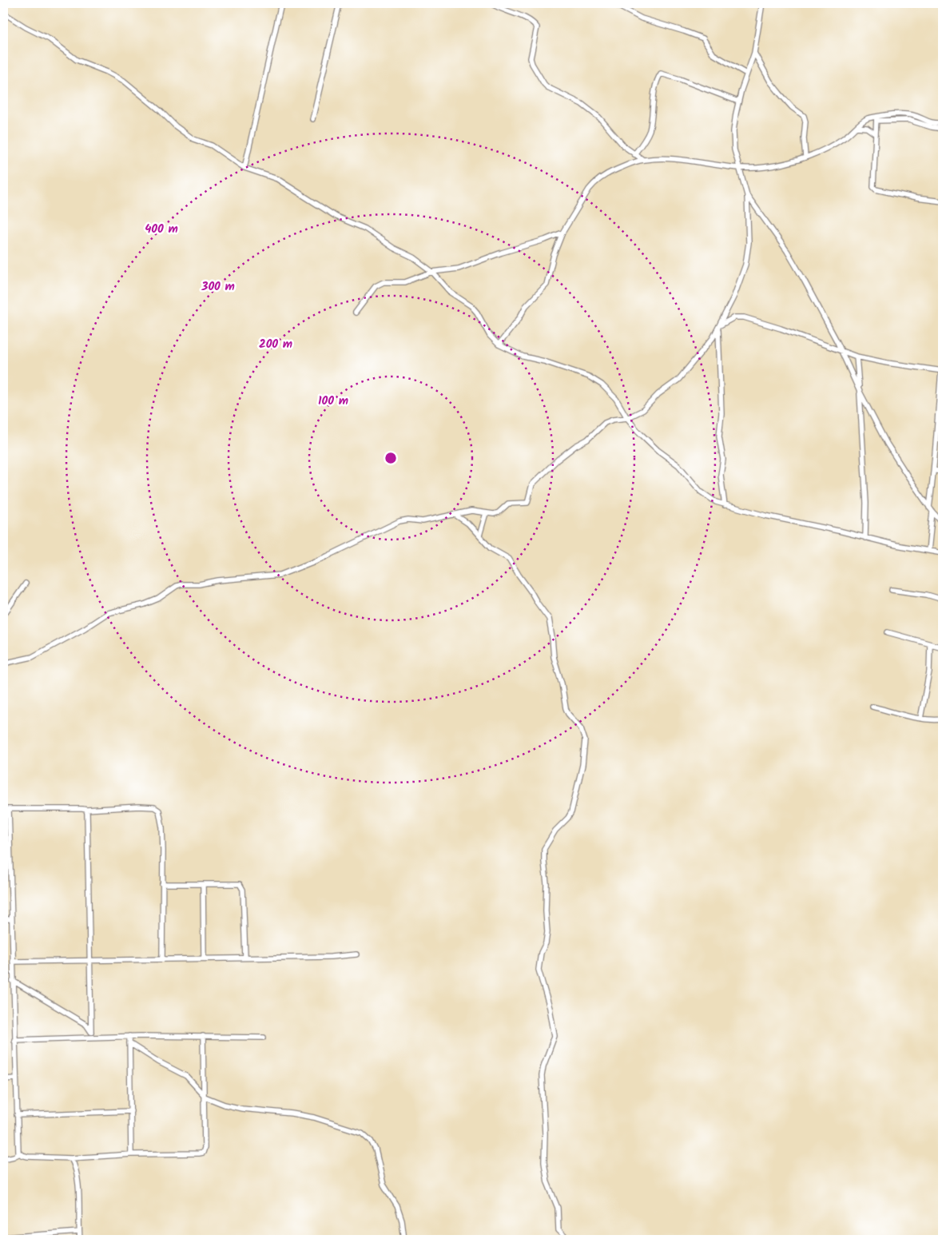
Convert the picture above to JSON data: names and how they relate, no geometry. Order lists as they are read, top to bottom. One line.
{"rings":["400 m","300 m","200 m","100 m"]}
